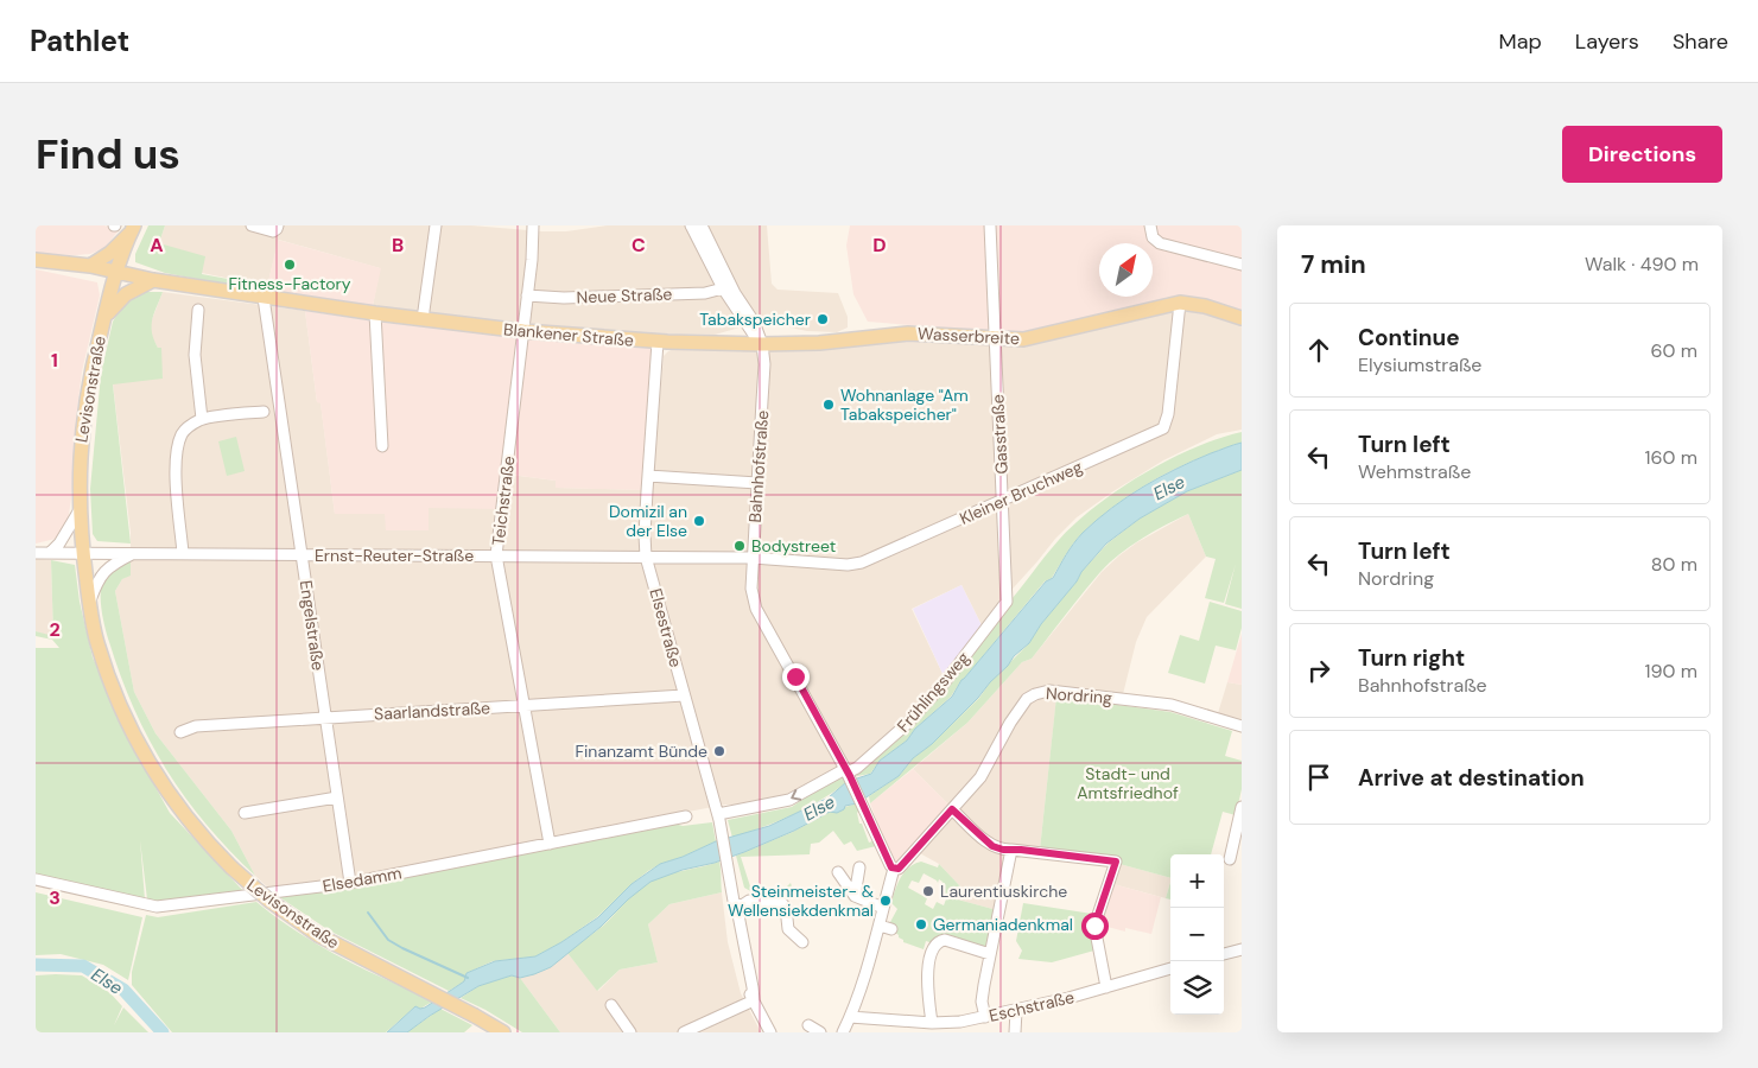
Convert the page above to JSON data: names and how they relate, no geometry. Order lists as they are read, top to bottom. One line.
{"streets":{"main road":["Blankener Straße","Wasserbreite","Levisonstraße"],"street":["Neue Straße","Gasstraße","Bahnhofstraße","Kleiner Bruchweg","Teichstraße","Ernst-Reuter-Straße","Engelstraße","Elsestraße","Frühlingsweg","Nordring","Saarlandstraße","Elsedamm","Eschstraße"]},"crossings":[["Neue Straße","Teichstraße"],["Blankener Straße","Wasserbreite"],["Blankener Straße","Levisonstraße"],["Blankener Straße","Bahnhofstraße"],["Blankener Straße","Teichstraße"],["Blankener Straße","Engelstraße"],["Blankener Straße","Elsestraße"],["Wasserbreite","Gasstraße"],["Wasserbreite","Bahnhofstraße"],["Wasserbreite","Kleiner Bruchweg"],["Levisonstraße","Ernst-Reuter-Straße"],["Gasstraße","Kleiner Bruchweg"],["Gasstraße","Frühlingsweg"],["Bahnhofstraße","Kleiner Bruchweg"],["Bahnhofstraße","Ernst-Reuter-Straße"],["Bahnhofstraße","Frühlingsweg"],["Bahnhofstraße","Nordring"],["Kleiner Bruchweg","Ernst-Reuter-Straße"],["Teichstraße","Ernst-Reuter-Straße"],["Teichstraße","Saarlandstraße"],["Teichstraße","Elsedamm"],["Ernst-Reuter-Straße","Engelstraße"],["Ernst-Reuter-Straße","Elsestraße"],["Engelstraße","Saarlandstraße"],["Engelstraße","Elsedamm"],["Elsestraße","Saarlandstraße"]],"water":["Else"],"parks":["Stadt- und Amtsfriedhof"],"places":["Fitness-Factory","Tabakspeicher","Wohnanlage \"Am Tabakspeicher\"","Domizil an der Else","Bodystreet","Finanzamt Bünde","Laurentiuskirche","Steinmeister- & Wellensiekdenkmal","Germaniadenkmal"],"north":"top right","page":{"header":"Pathlet","nav":["Map","Layers","Share"],"buttons":"Directions","title":"Find us","heading":["7 min","Walk · 490 m"],"list":[["Continue","Elysiumstraße","60 m"],["Turn left","Wehmstraße","160 m"],["Turn left","Nordring","80 m"],["Turn right","Bahnhofstraße","190 m"],"Arrive at destination"],"map_buttons":["+","−"]},"grid":{"columns":["A","B","C","D"],"rows":["1","2","3"]}}
